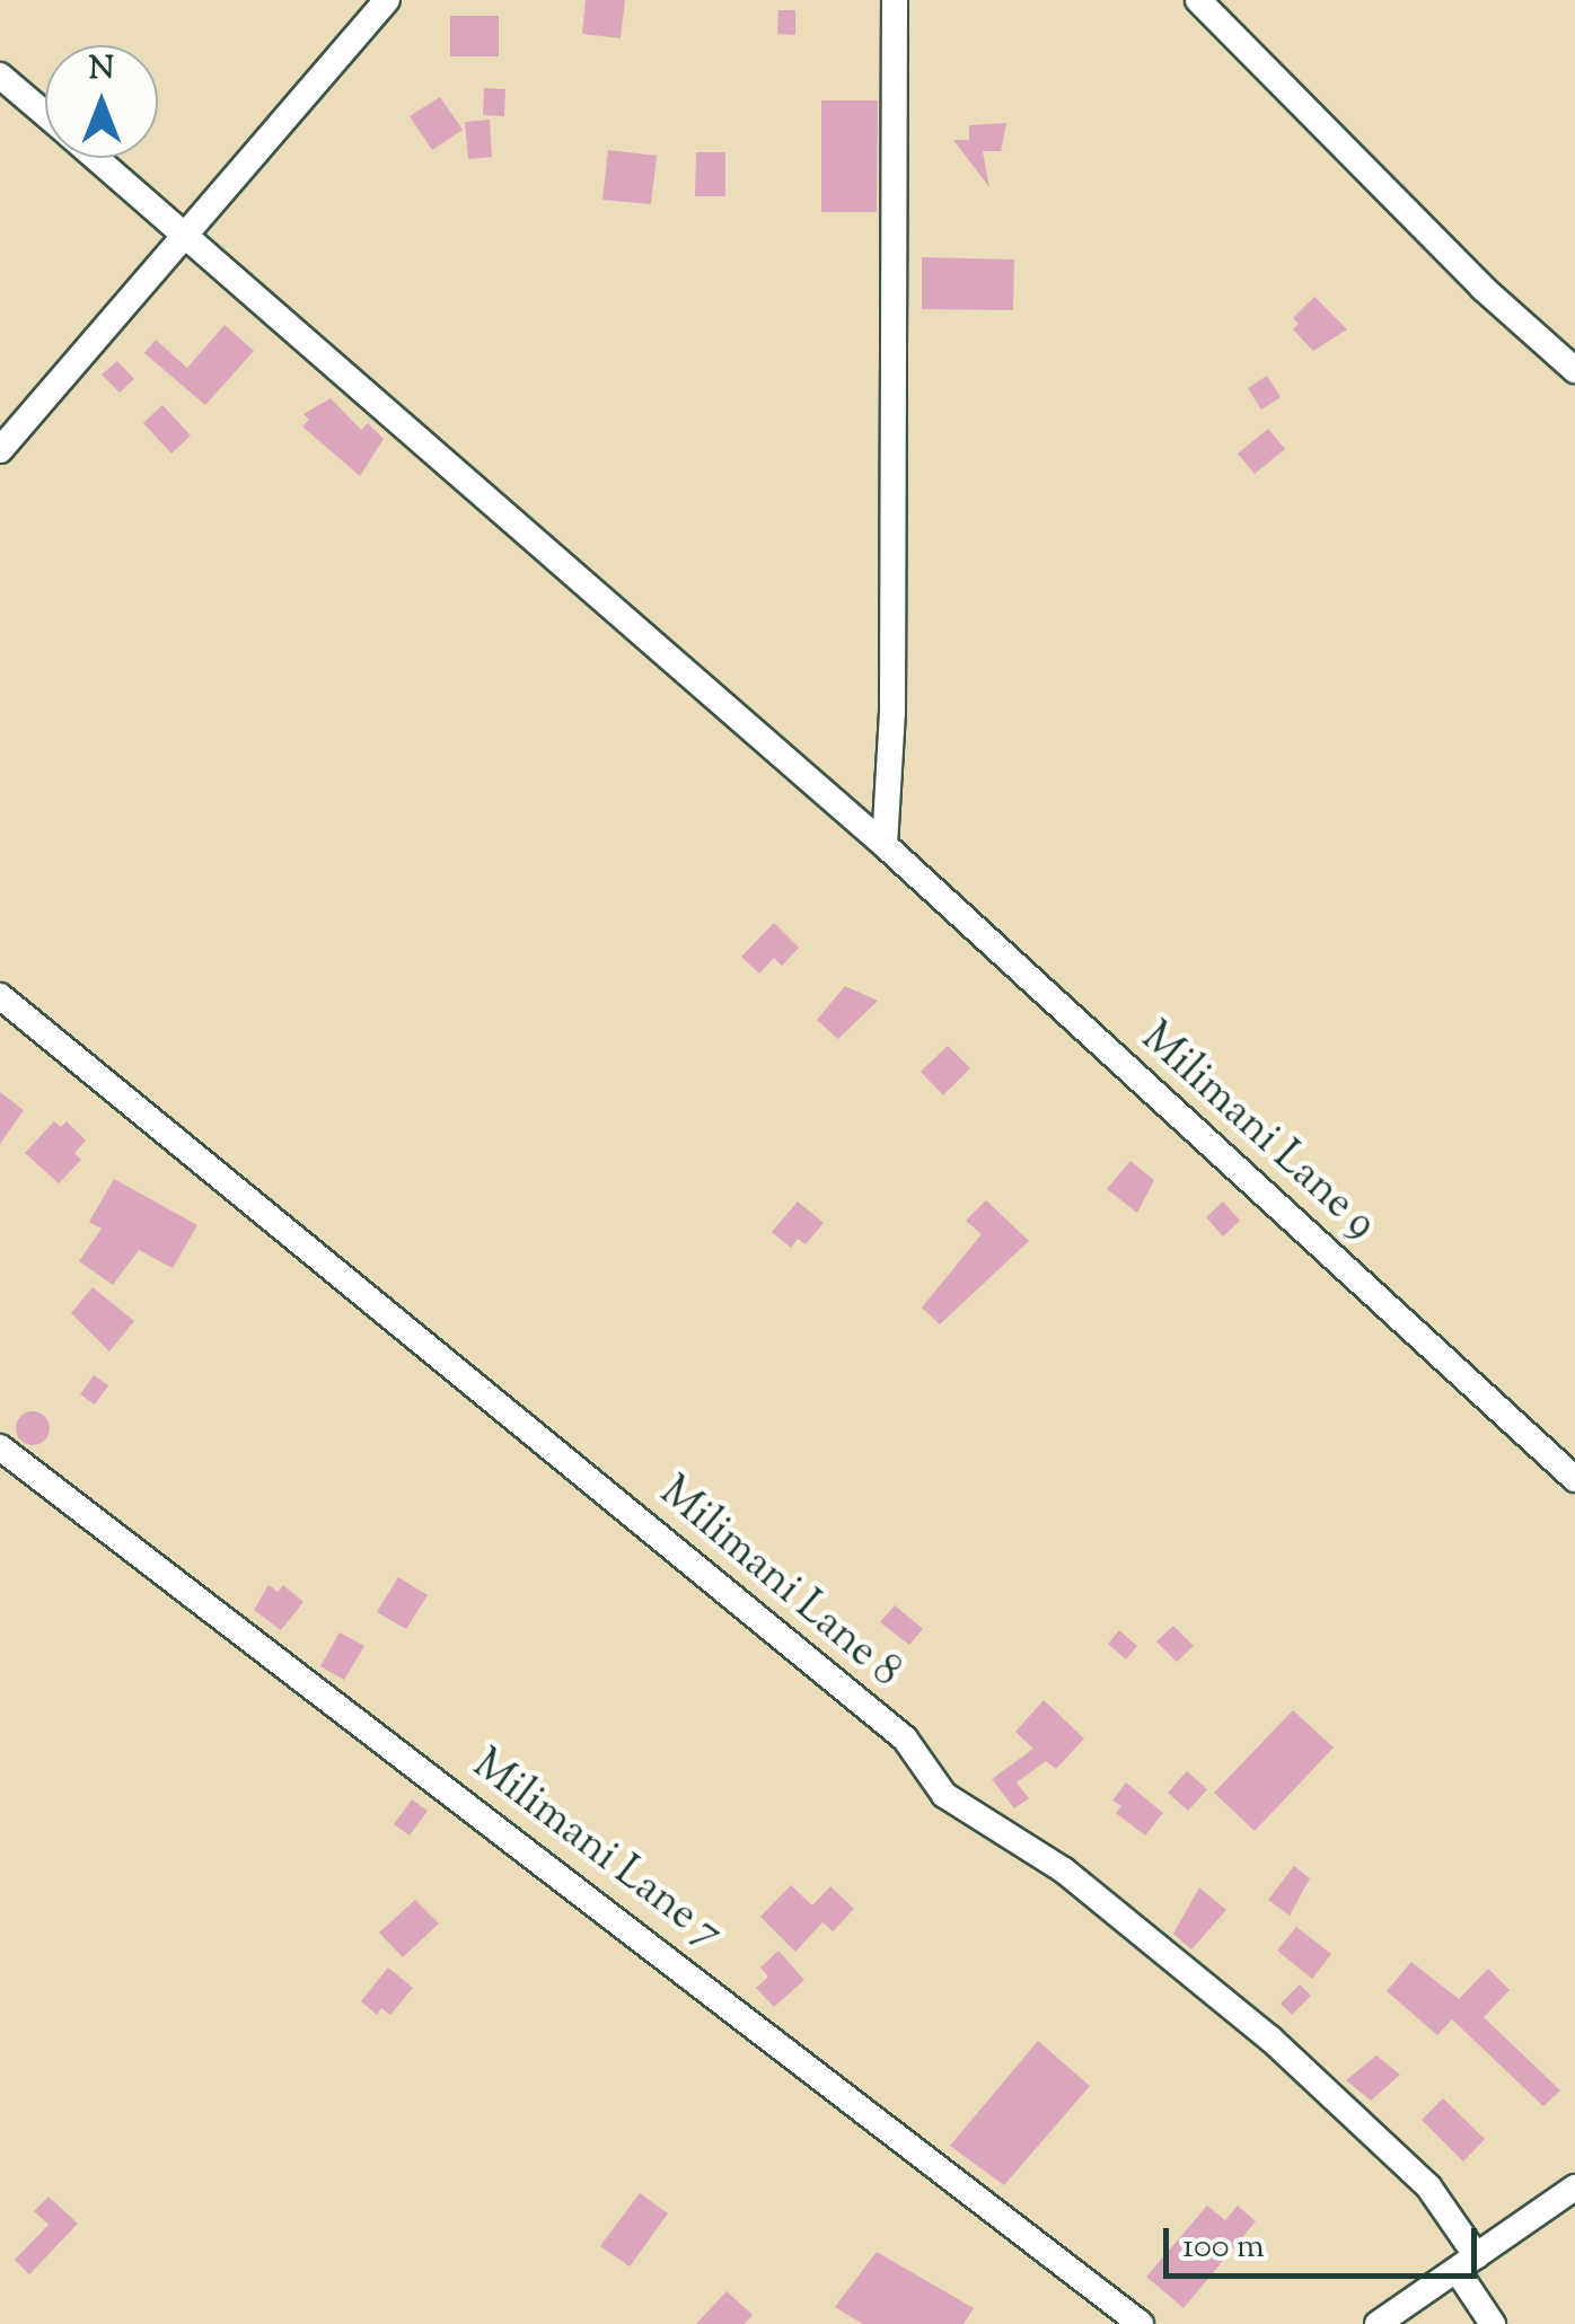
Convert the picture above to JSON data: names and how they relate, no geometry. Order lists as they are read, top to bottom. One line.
{"streets":{"street":["Milimani Lane 9","Milimani Lane 8","Milimani Lane 7"]},"scale_bar":"100 m","north":"top"}
